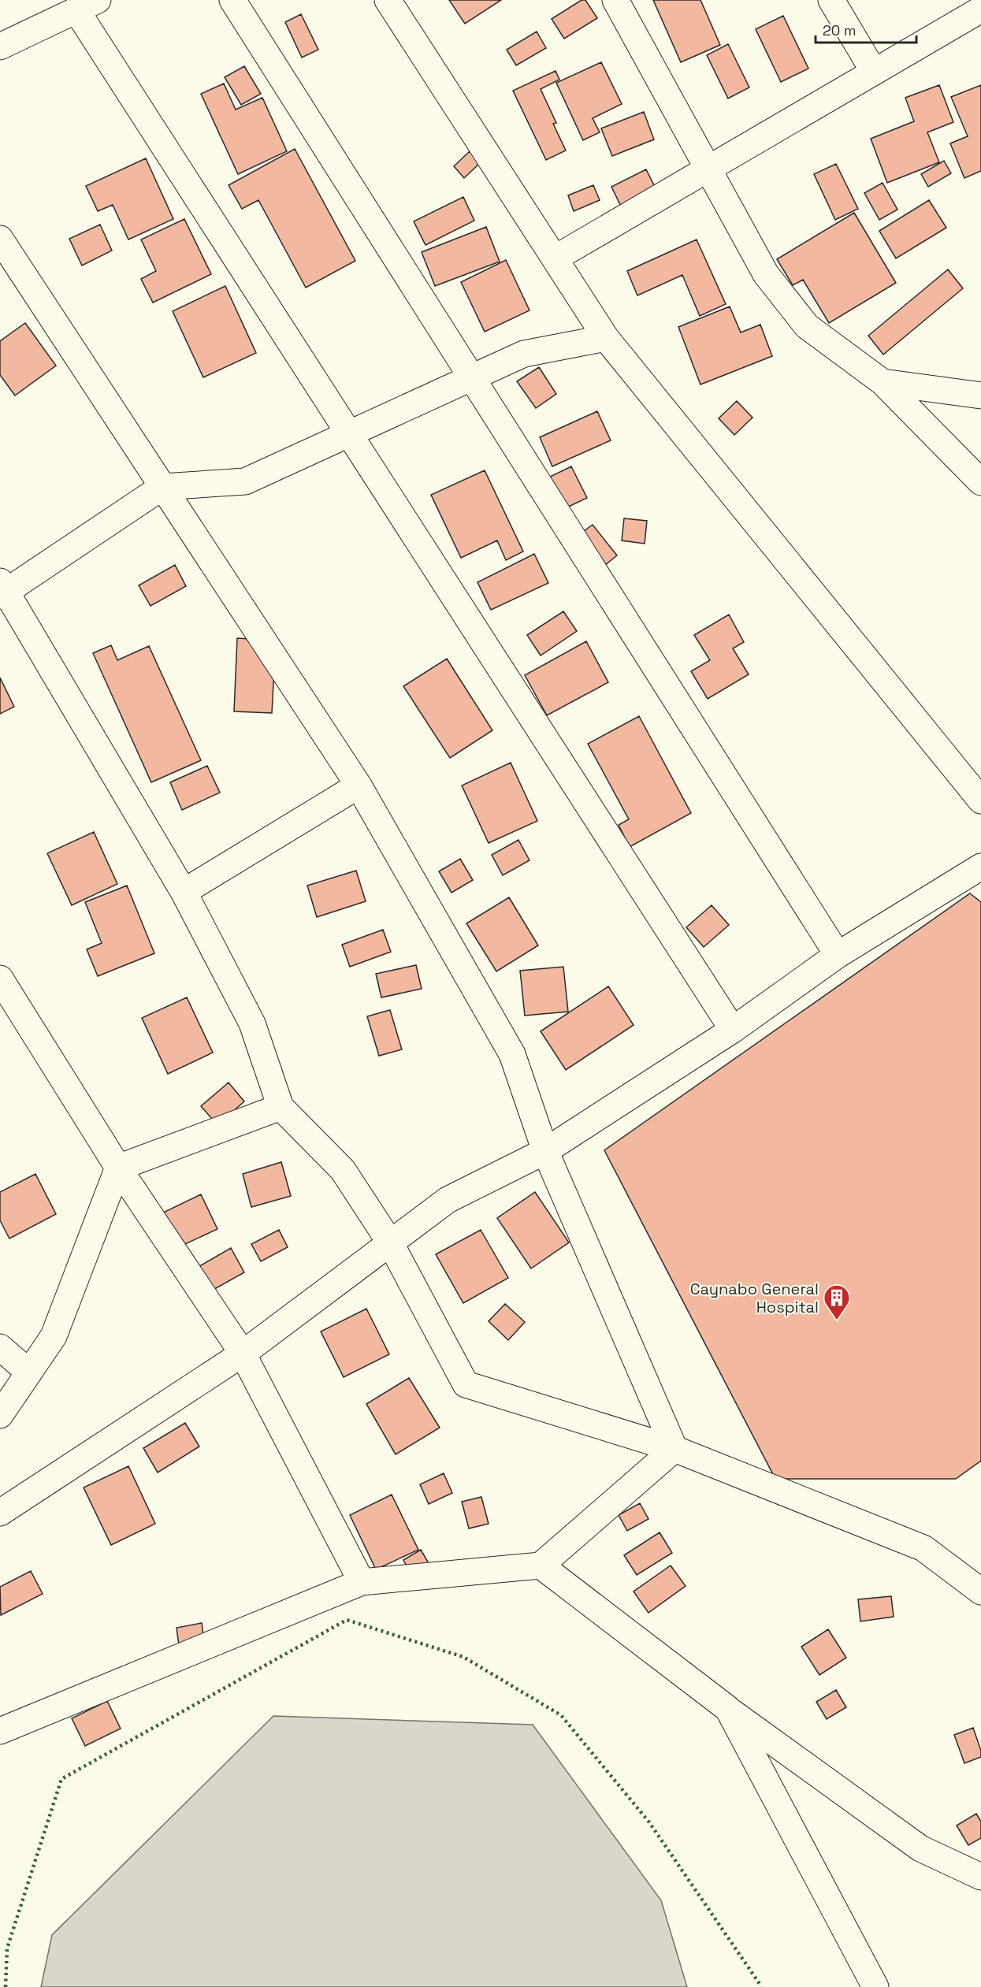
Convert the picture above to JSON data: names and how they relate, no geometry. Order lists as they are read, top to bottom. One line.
{"places":{"building":["Caynabo General Hospital"]},"scale_bar":"20 m"}
